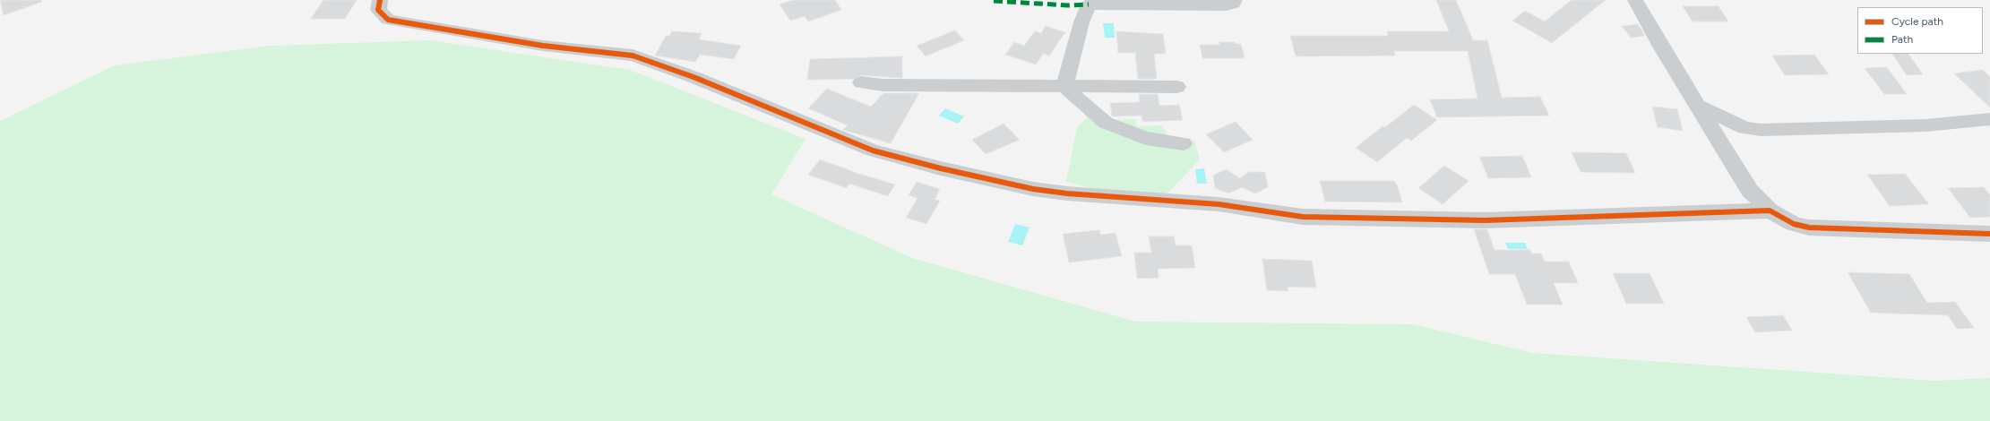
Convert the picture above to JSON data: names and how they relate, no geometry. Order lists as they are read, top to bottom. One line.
{"legend":["Cycle path","Path"]}
